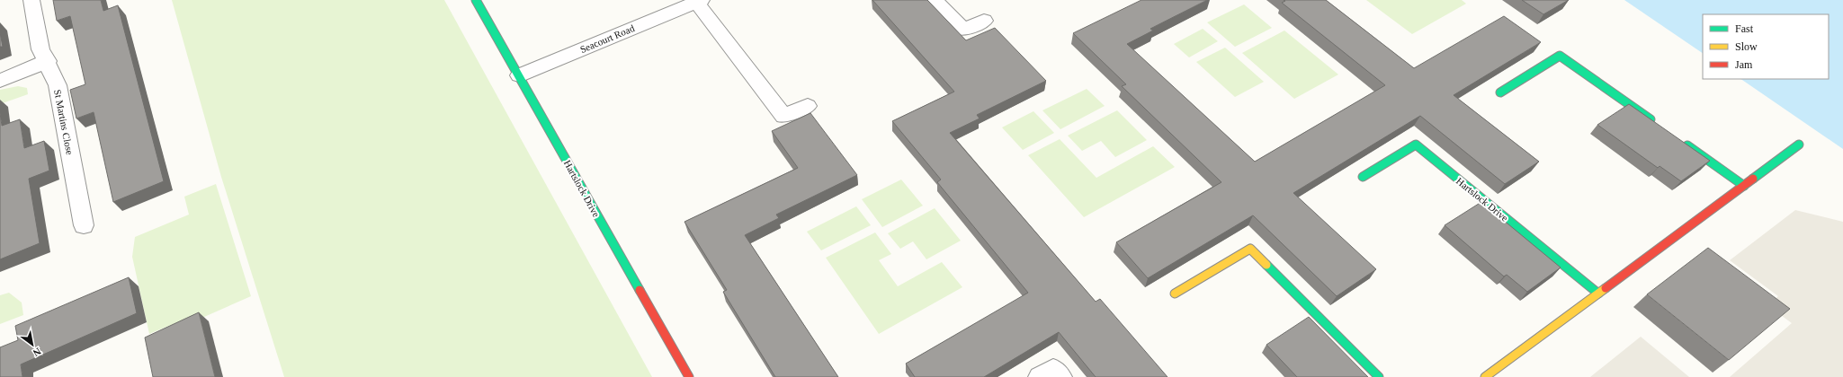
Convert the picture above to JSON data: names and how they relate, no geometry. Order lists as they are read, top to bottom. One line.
{"streets":{"street":["Seacourt Road","St Martins Close","Hartslock Drive"]},"crossings":[["Seacourt Road","Hartslock Drive"]],"legend":["Fast","Slow","Jam"],"north":"bottom right"}
